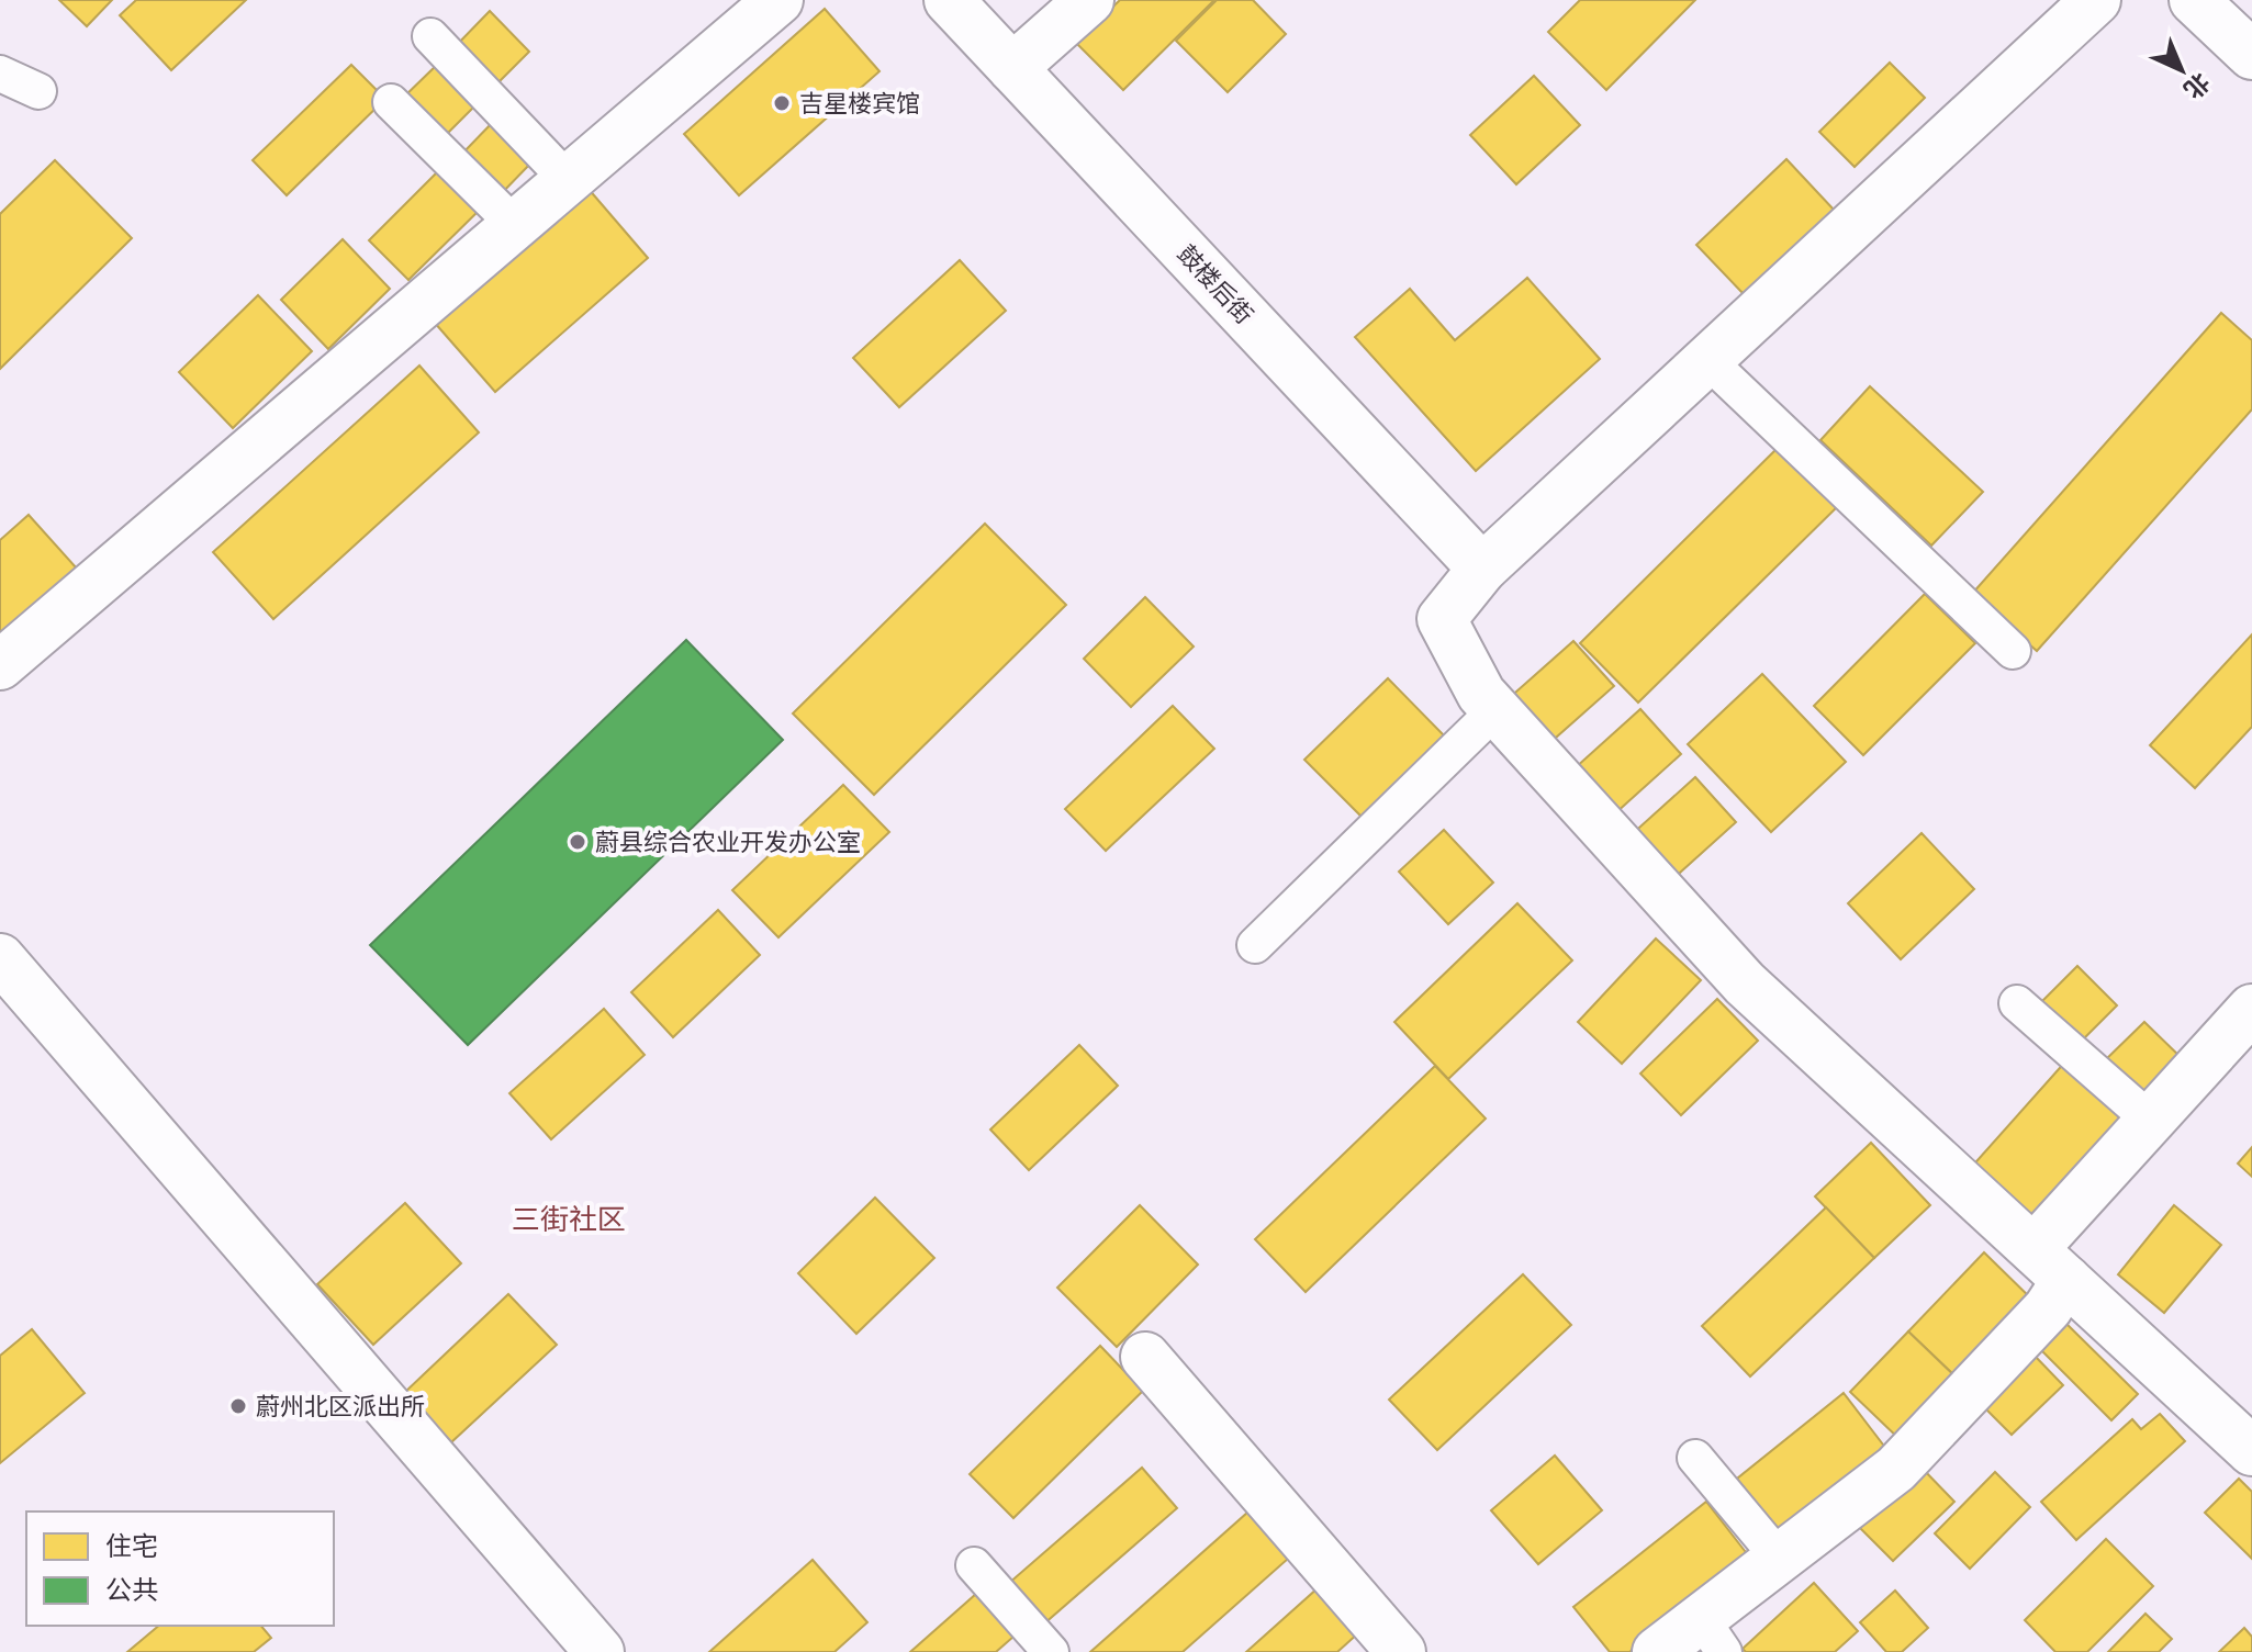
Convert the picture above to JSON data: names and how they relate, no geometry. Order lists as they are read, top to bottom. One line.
{"streets":{"street":["鼓楼后街"]},"districts":["三街社区"],"places":["吉星楼宾馆","蔚县综合农业开发办公室","蔚州北区派出所"],"legend":["住宅","公共"],"north":"bottom right"}
